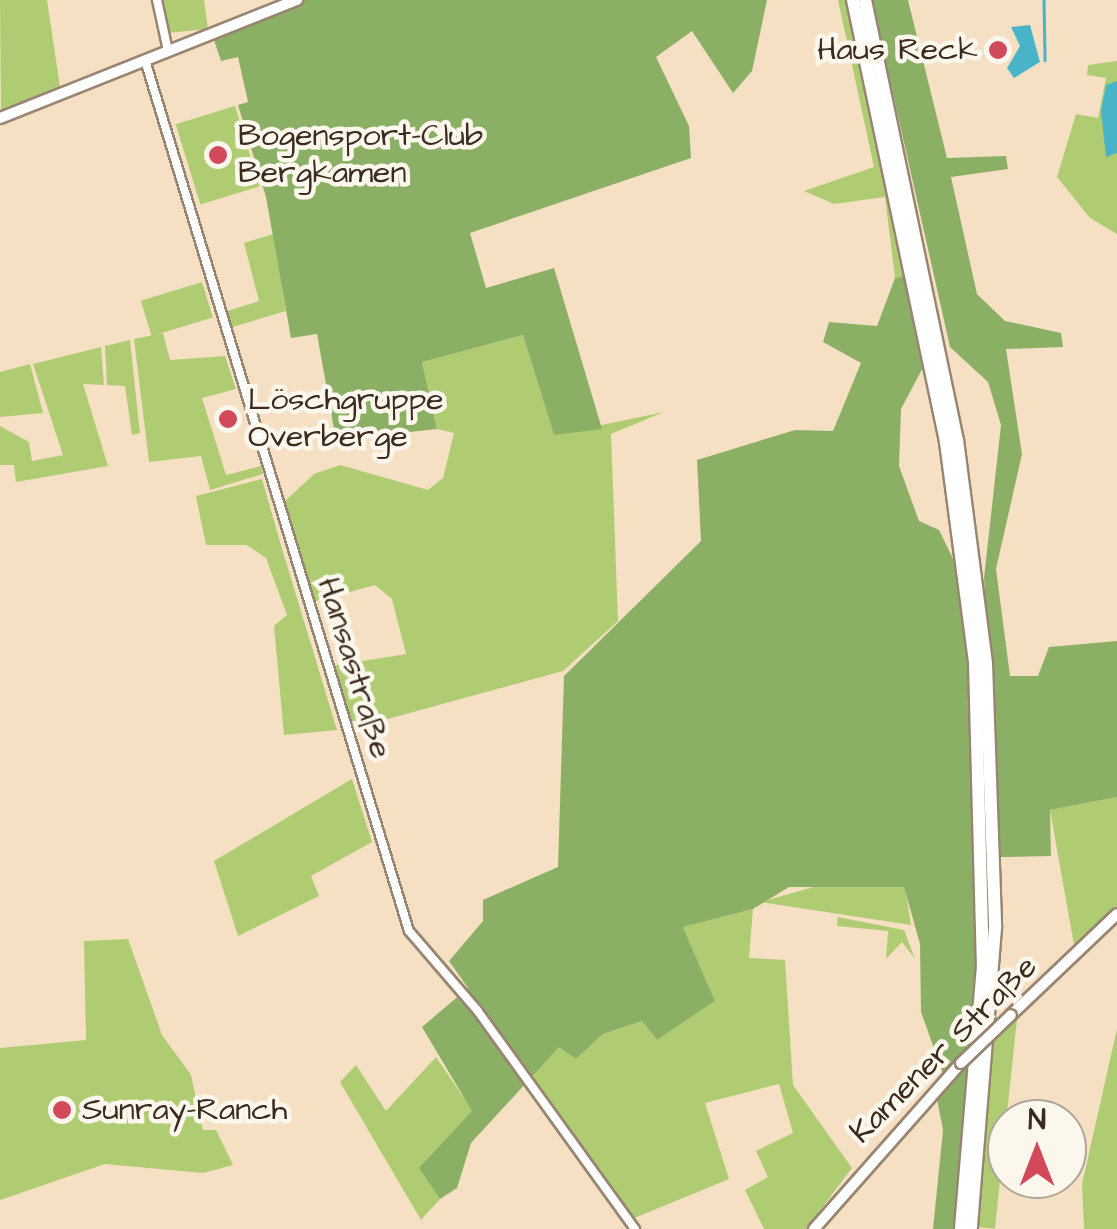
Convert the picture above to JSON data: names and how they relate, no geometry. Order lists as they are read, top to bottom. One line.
{"streets":{"main road":["Kamener Straße"],"street":["Hansastraße"]},"places":["Haus Reck","Bogensport-Club Bergkamen","Löschgruppe Overberge","Sunray-Ranch"],"north":"top"}
